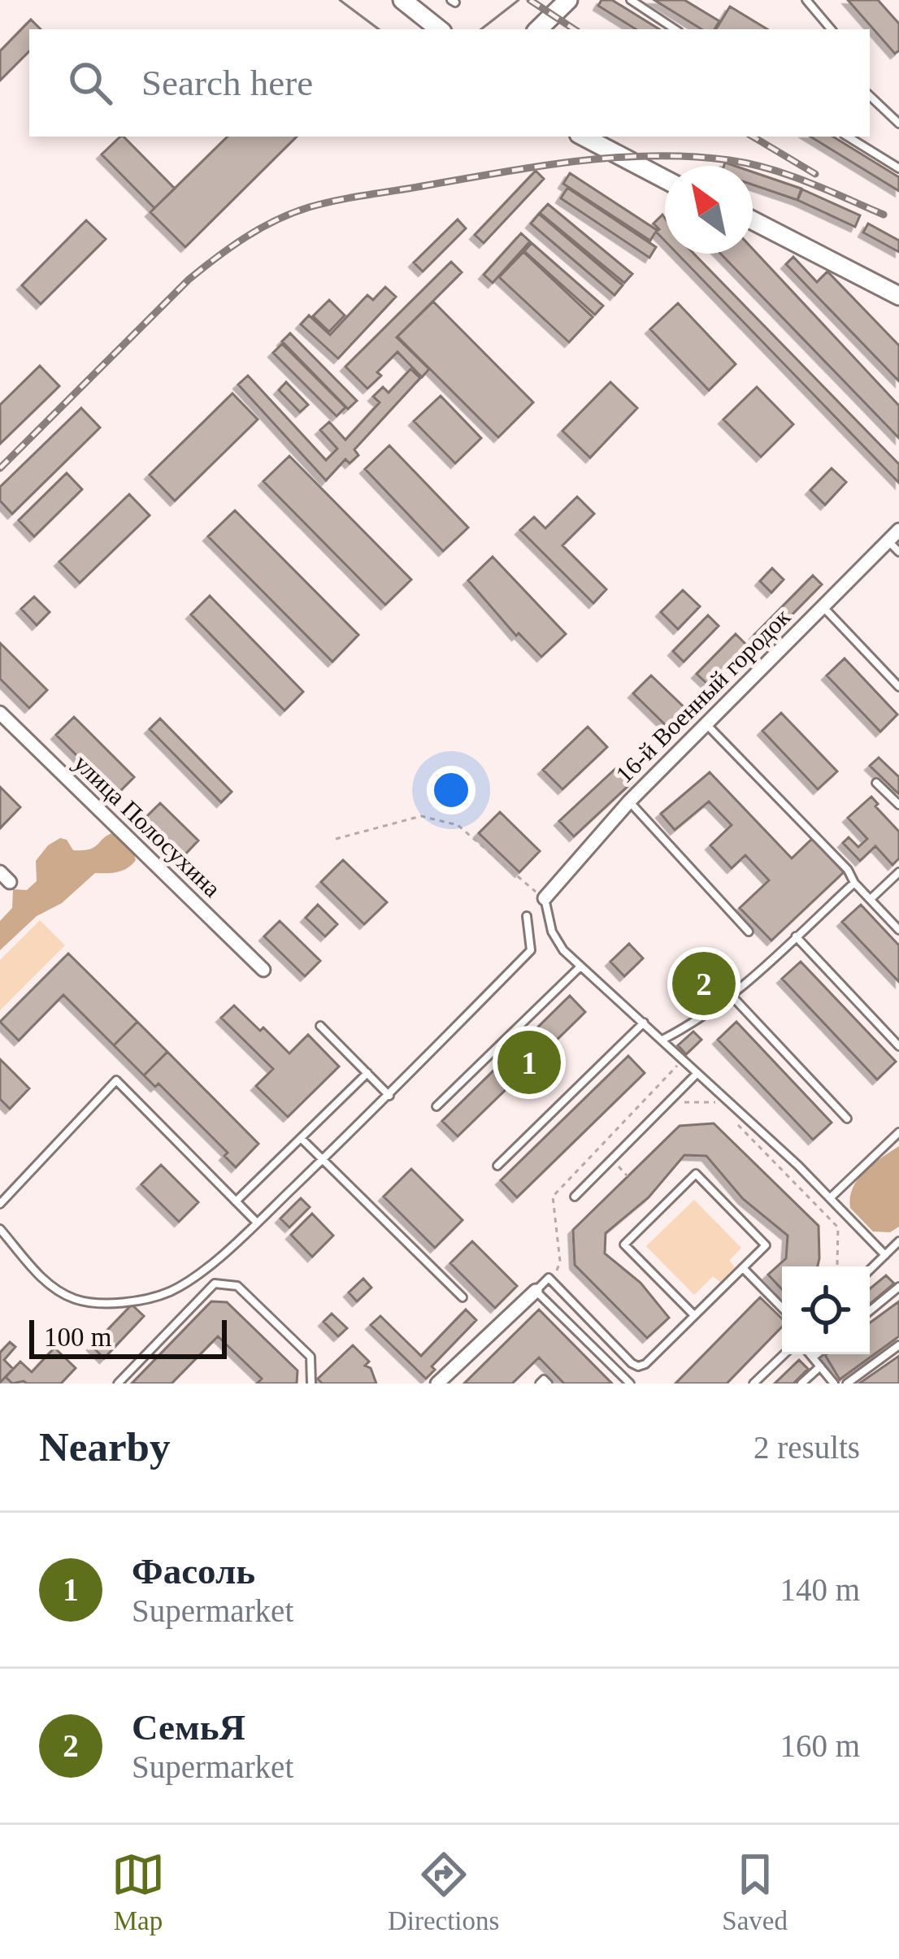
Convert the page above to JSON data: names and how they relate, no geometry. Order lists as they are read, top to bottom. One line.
{"streets":{"street":["16-й Военный городок","улица Полосухина"]},"scale_bar":"100 m","north":"top left","page":{"search":"Search here","pins":["2","1"],"scale":"100 m","heading":["Nearby","2 results"],"list":[{"mark":"1","name":"Фасоль","note":"Supermarket","value":"140 m"},{"mark":"2","name":"СемьЯ","note":"Supermarket","value":"160 m"}],"nav":["Map","Directions","Saved"]}}
